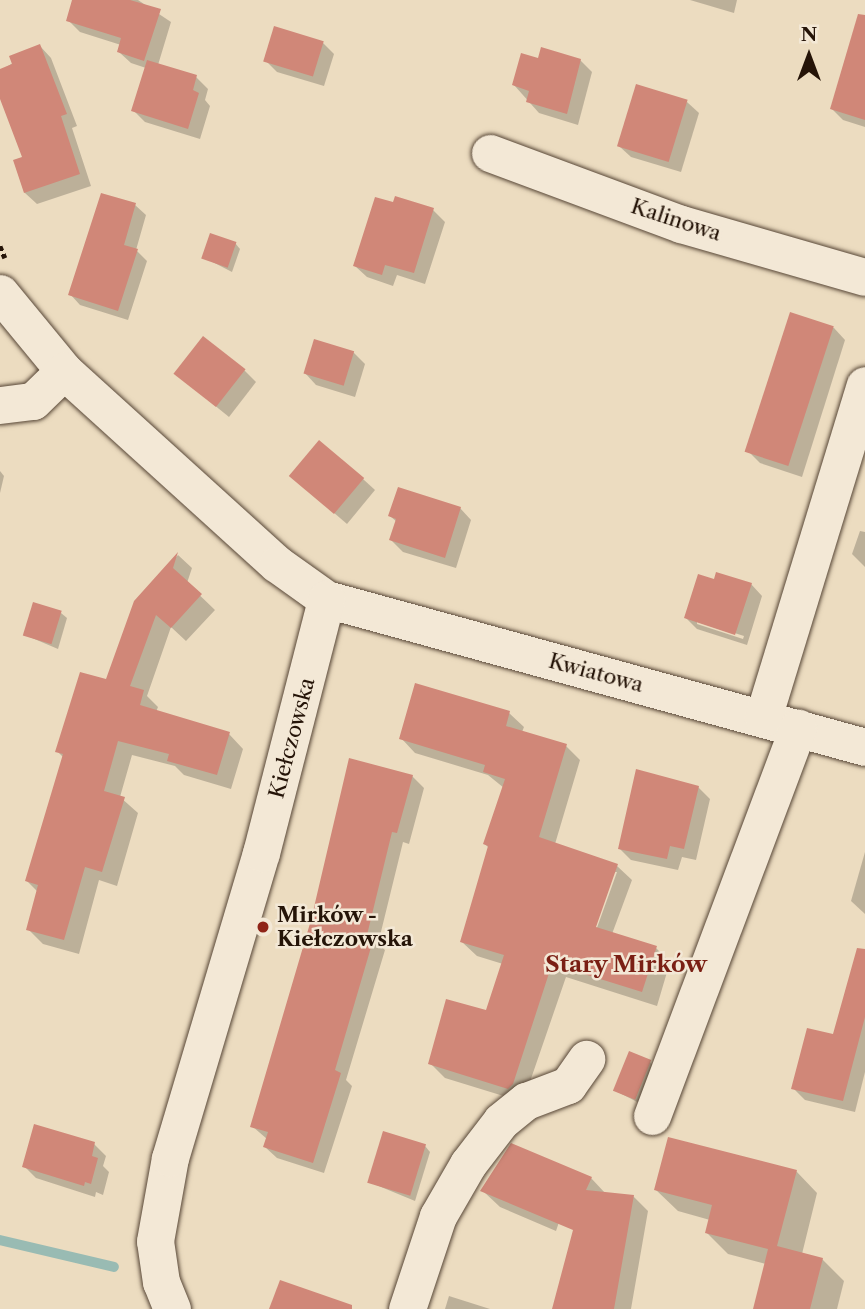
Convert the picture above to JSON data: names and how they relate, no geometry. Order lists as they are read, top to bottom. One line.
{"streets":{"street":["Kalinowa","Kwiatowa","Kiełczowska"]},"crossings":[["Kwiatowa","Kiełczowska"]],"districts":["Stary Mirków"],"places":["Mirków - Kiełczowska"],"north":"top"}
